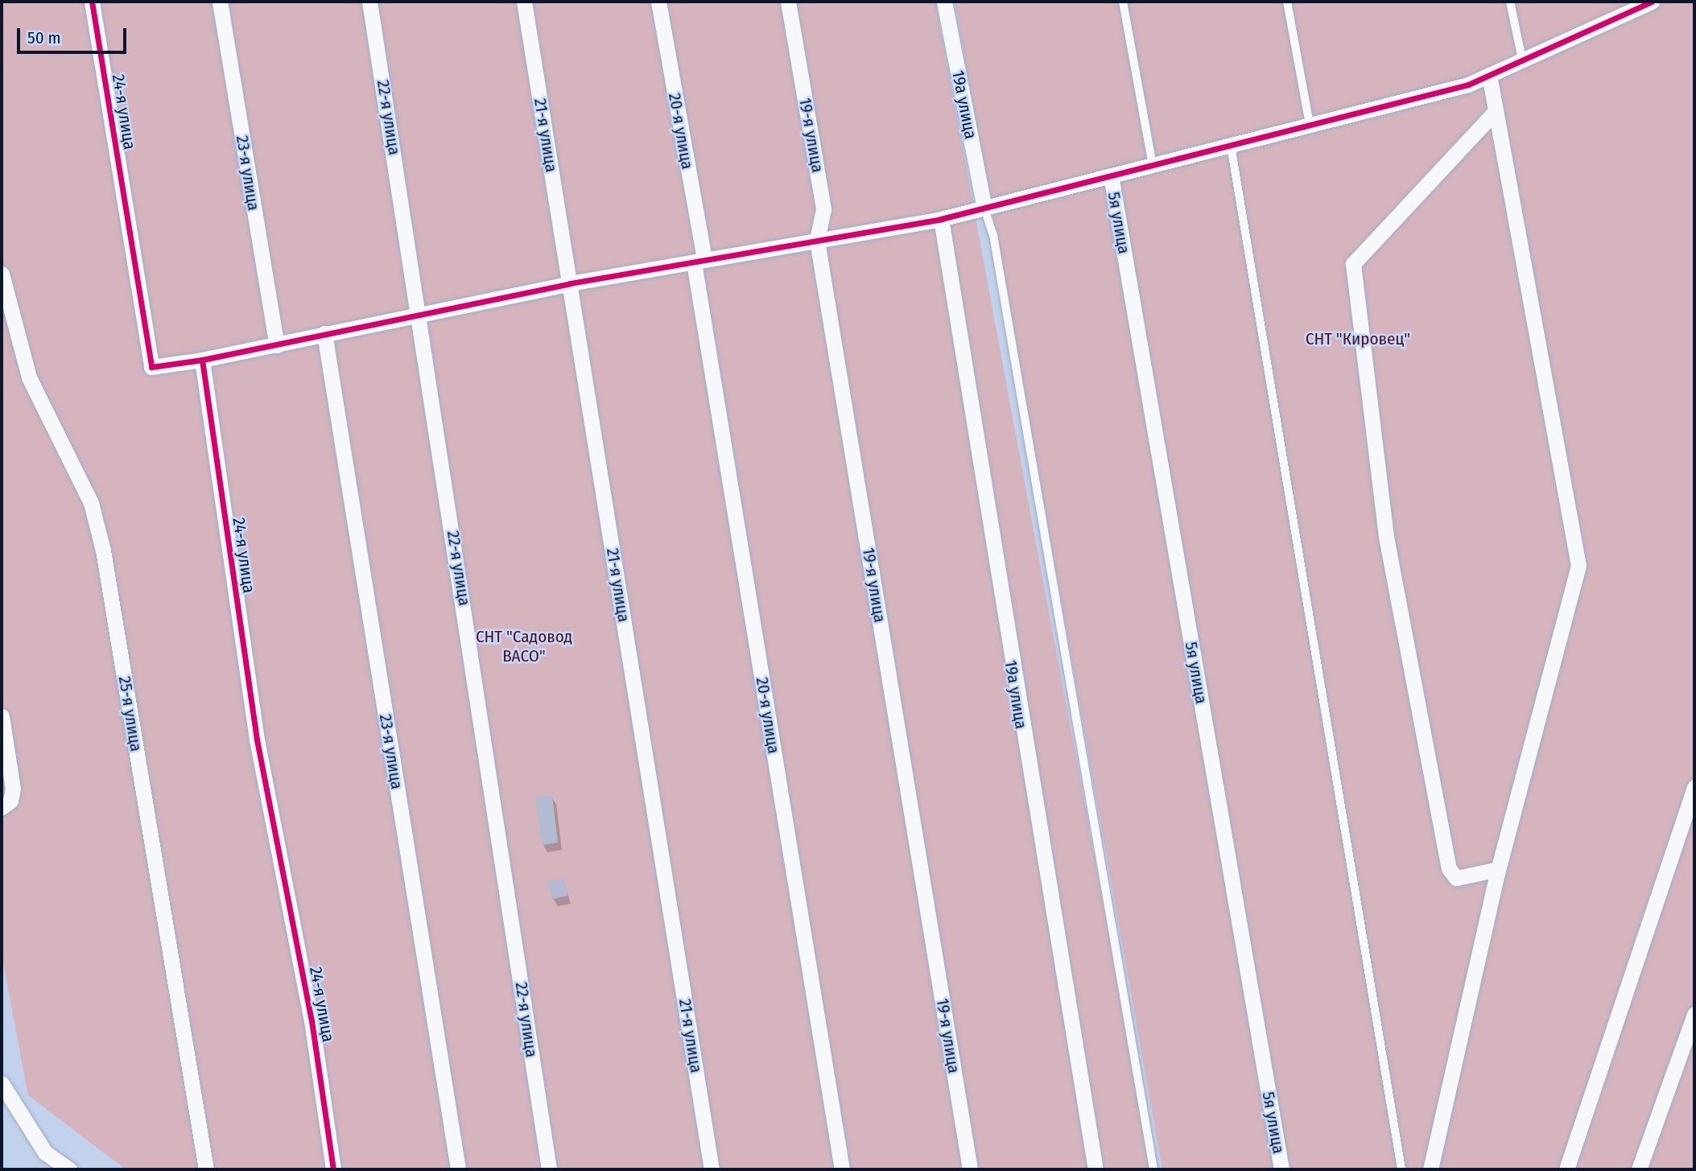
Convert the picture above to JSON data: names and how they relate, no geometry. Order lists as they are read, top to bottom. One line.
{"streets":{"street":["19а улица","24-я улица","22-я улица","20-я улица","21-я улица","19-я улица","23-я улица","5я улица","25-я улица"]},"parks":["СНТ \"Кировец\"","СНТ \"Садовод ВАСО\""],"scale_bar":"50 m"}
